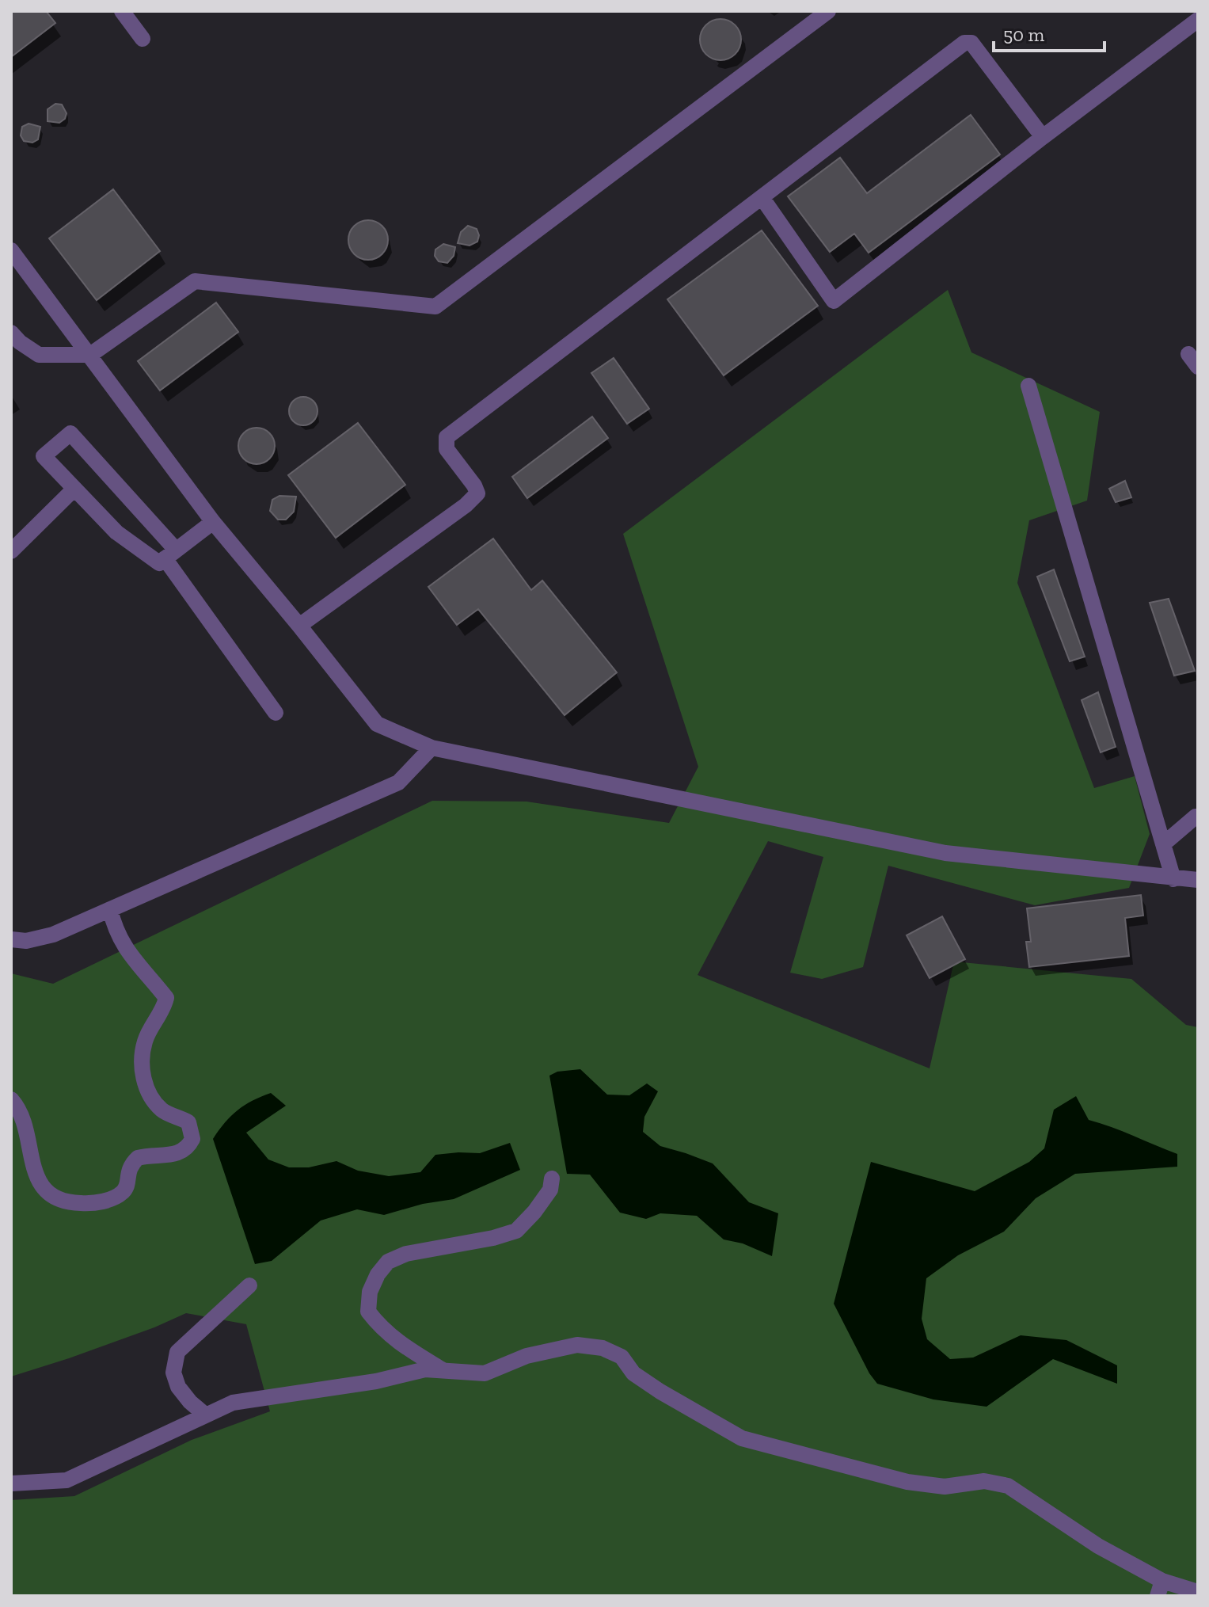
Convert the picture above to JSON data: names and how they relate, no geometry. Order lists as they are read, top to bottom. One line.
{"scale_bar":"50 m"}
